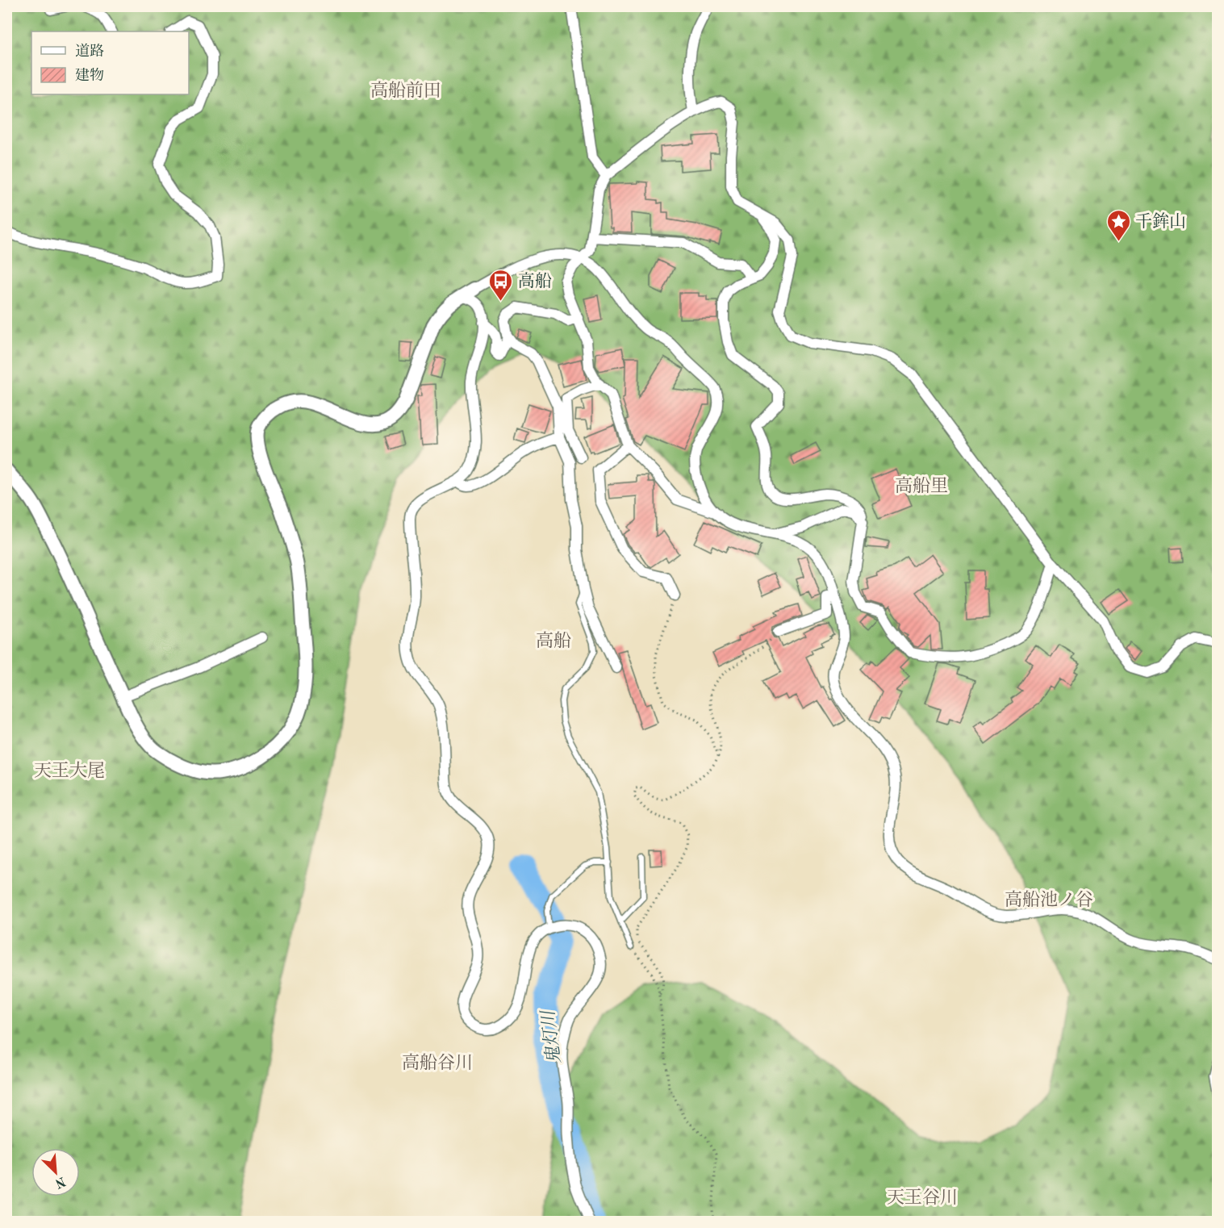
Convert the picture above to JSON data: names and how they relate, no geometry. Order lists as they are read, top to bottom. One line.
{"districts":["高船前田","高船里","高船","天王大尾","高船池ノ谷","高船谷川","天王谷川"],"water":["鬼灯川"],"places":{"place":["千鉾山"],"bus stop":["高船"]},"legend":["道路","建物"],"north":"bottom right"}
